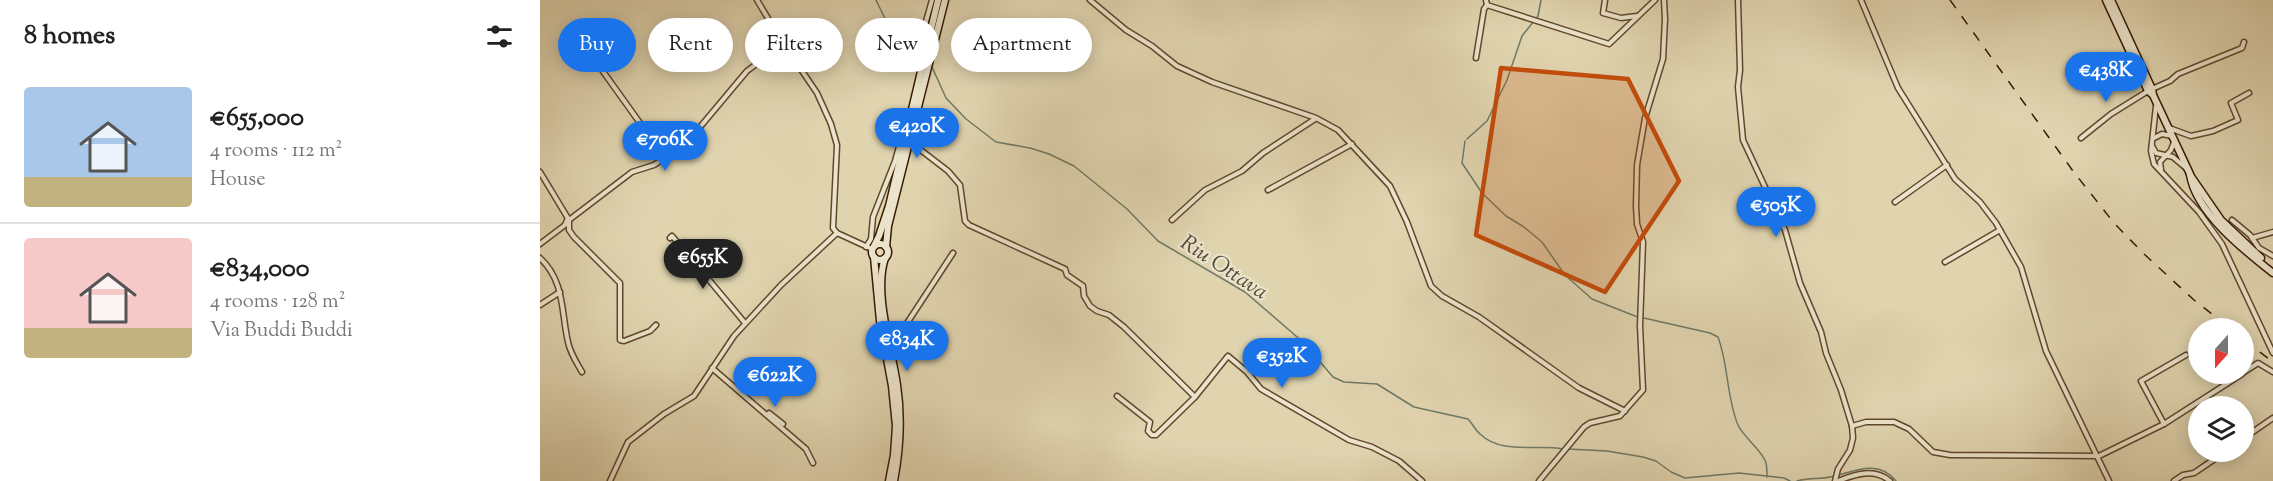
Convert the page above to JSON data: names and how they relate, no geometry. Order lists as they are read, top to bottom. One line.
{"water":["Riu Ottava"],"north":"bottom","page":{"heading":"8 homes","chip":["Buy","Rent","Filters","New","Apartment"],"price":["€438K","€420K","€706K","€505K","€655K","€834K","€352K","€622K"],"list":[{"name":"€655,000","note":"4 rooms · 112 m² · House"},{"name":"€834,000","note":"4 rooms · 128 m² · Via Buddi Buddi"}]}}
